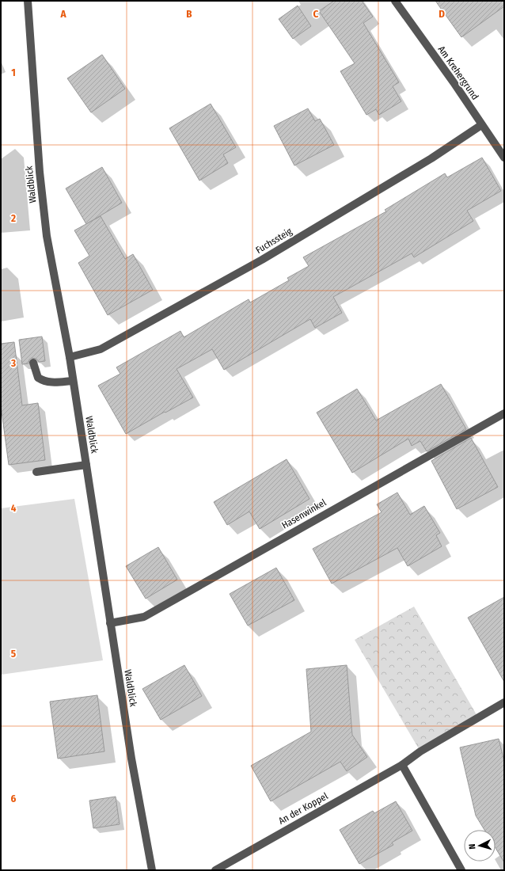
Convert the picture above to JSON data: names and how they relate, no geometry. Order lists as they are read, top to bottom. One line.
{"streets":{"street":["Am Krehergrund","Waldblick","Fuchssteig","Hasenwinkel","An der Koppel"]},"crossings":[["Am Krehergrund","Fuchssteig"],["Waldblick","Fuchssteig"],["Waldblick","Hasenwinkel"]],"north":"left","grid":{"columns":["A","B","C","D"],"rows":["1","2","3","4","5","6"]}}
